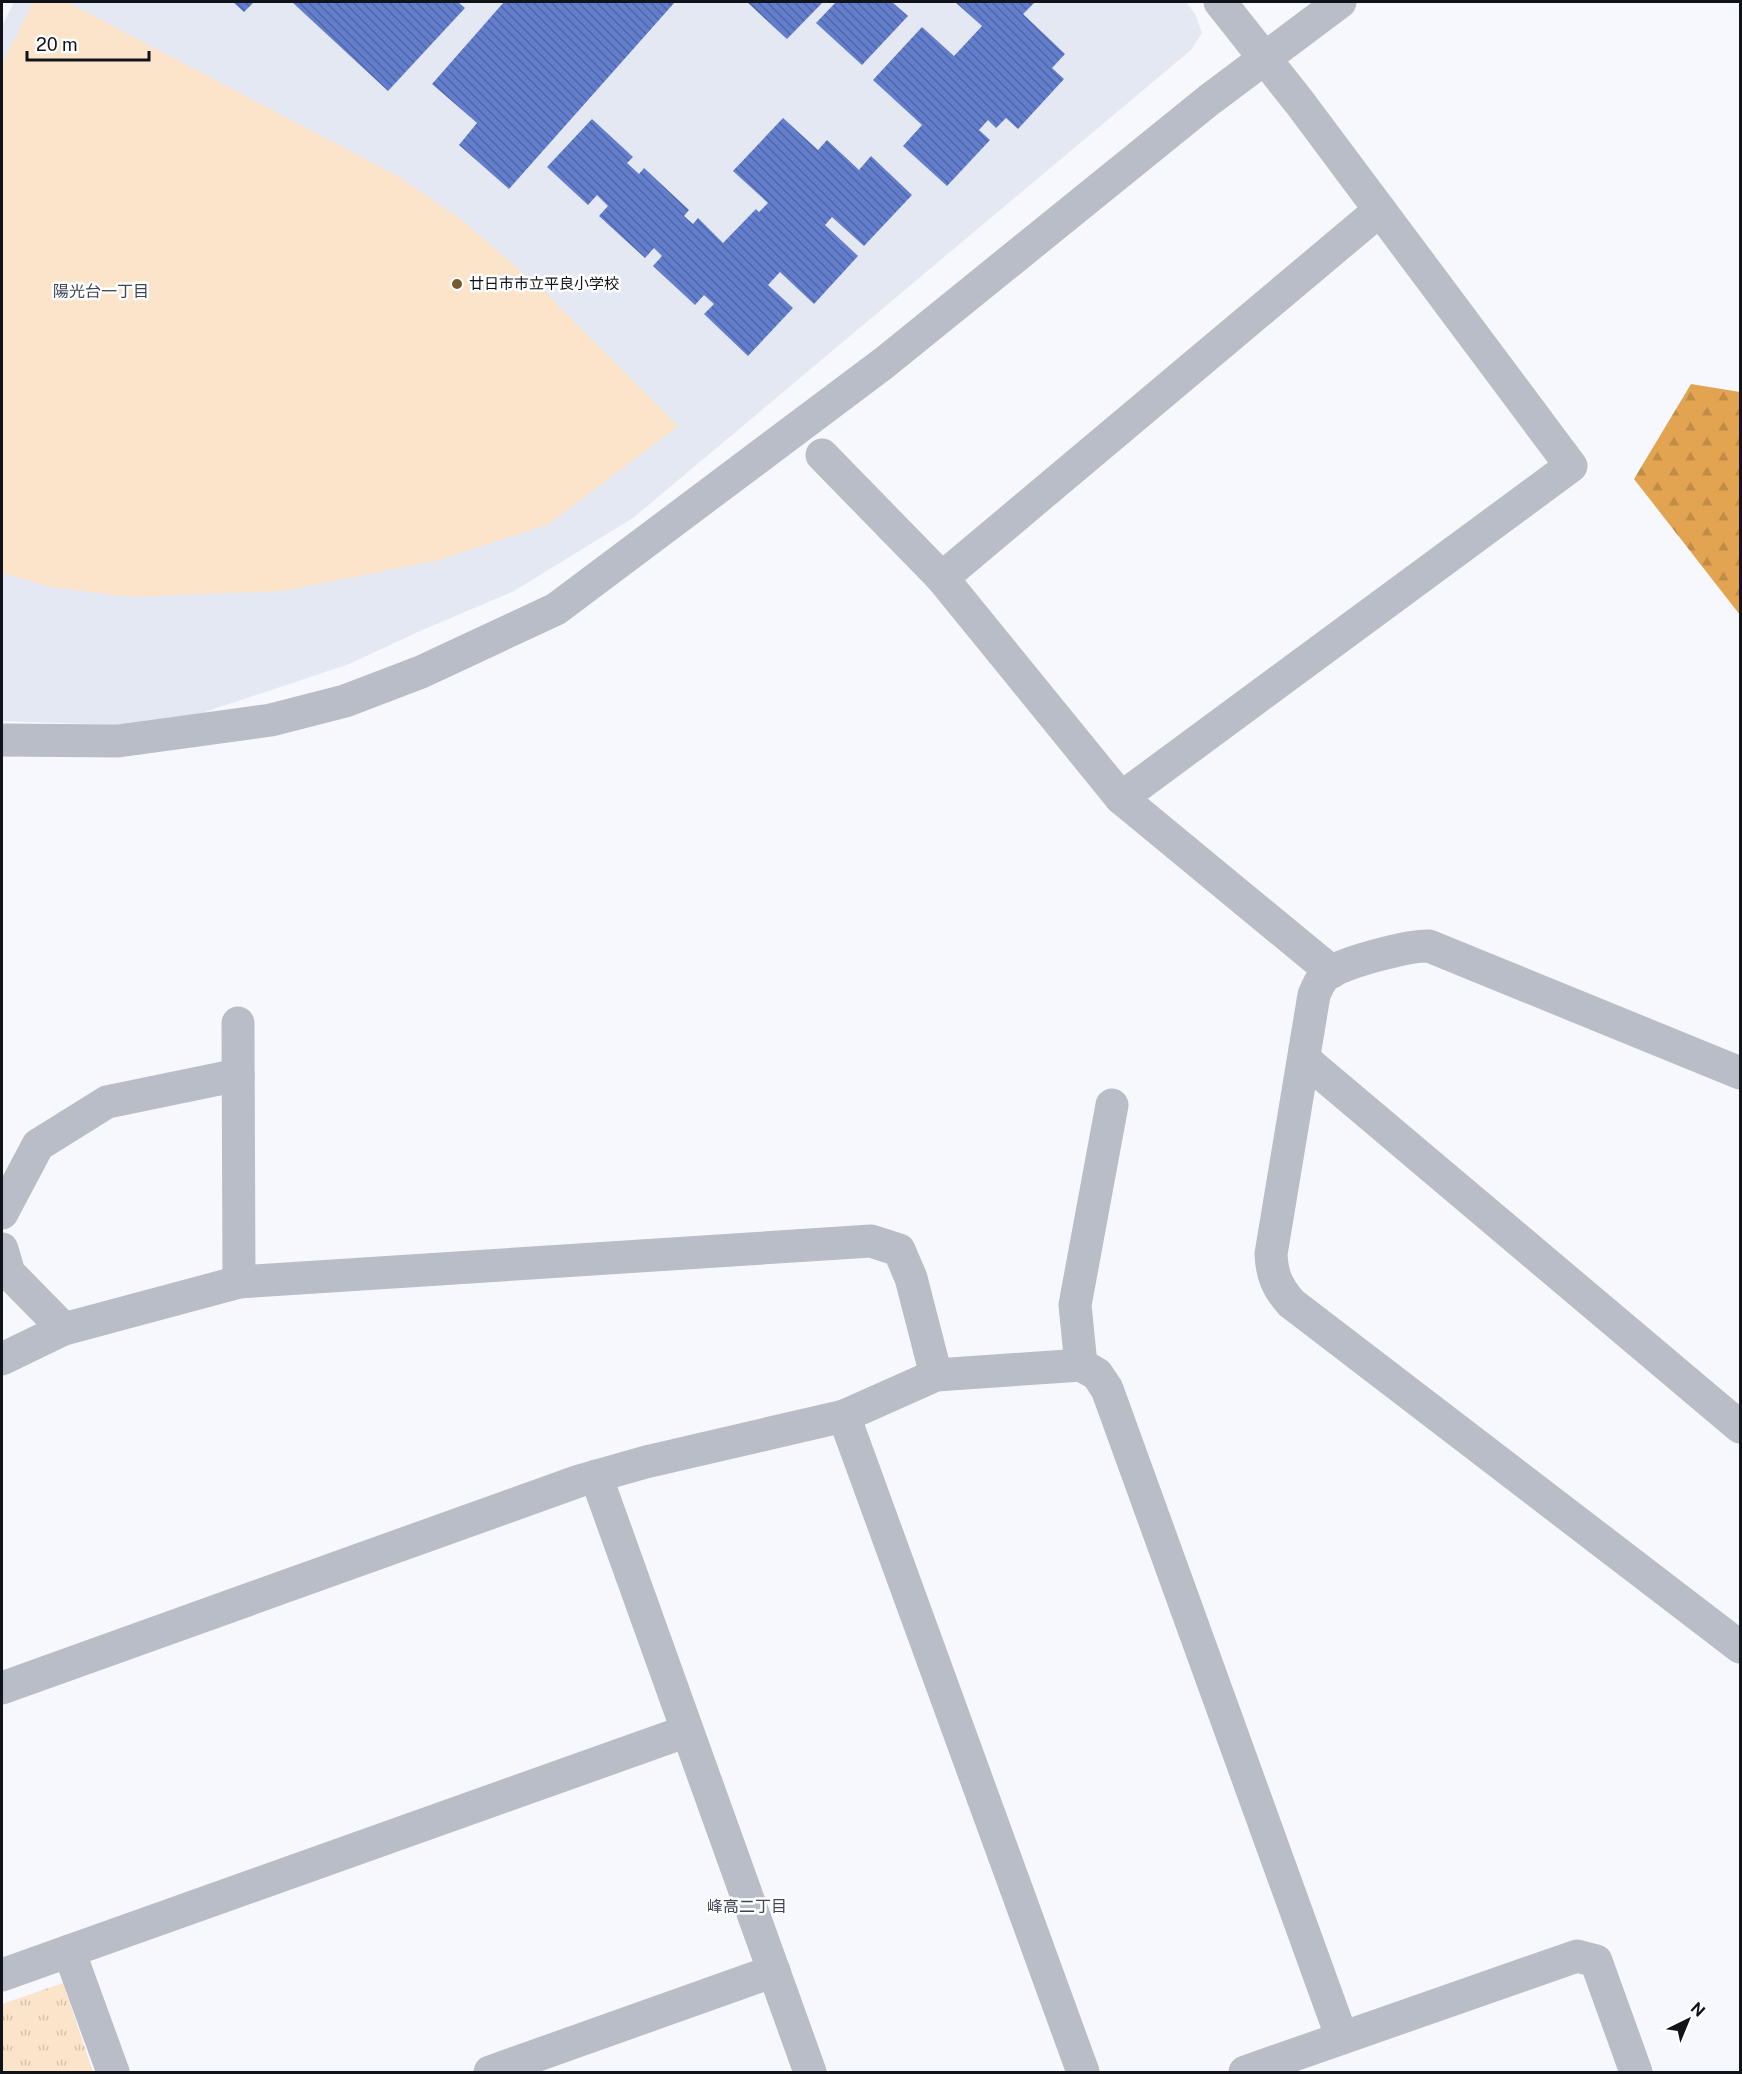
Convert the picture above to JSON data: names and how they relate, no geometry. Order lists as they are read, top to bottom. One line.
{"districts":["陽光台一丁目","峰高二丁目"],"places":["廿日市市立平良小学校"],"scale_bar":"20 m","north":"top right"}
